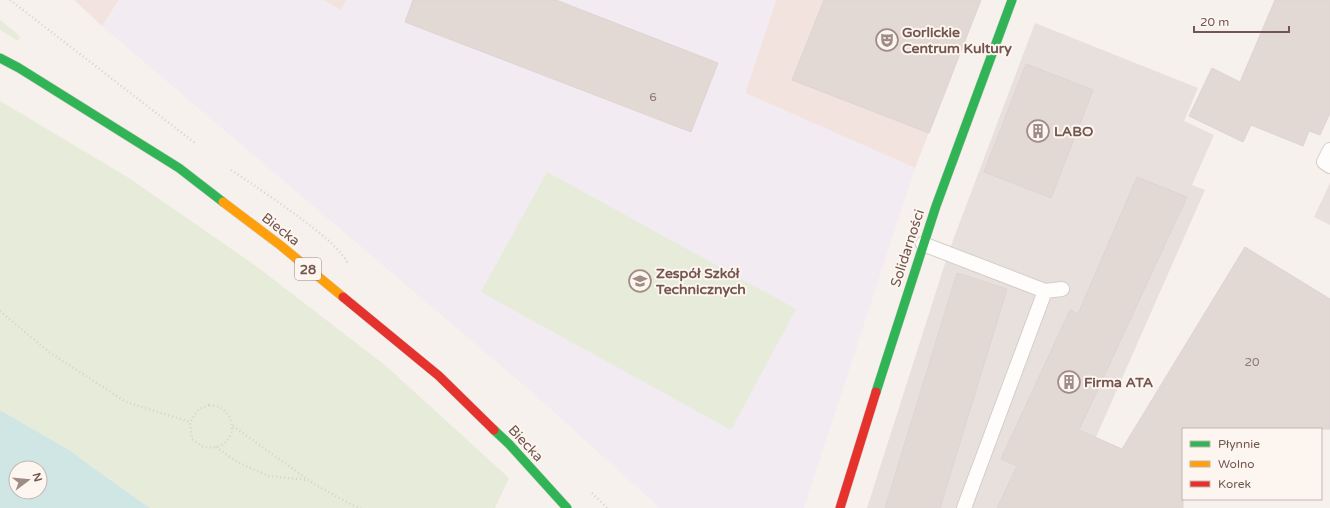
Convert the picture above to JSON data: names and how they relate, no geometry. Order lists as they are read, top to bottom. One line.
{"streets":{"main road":["Biecka","Solidarności","28"]},"places":{"theatre":["Gorlickie Centrum Kultury"],"building":["LABO","Firma ATA"],"school or university":["Zespół Szkół Technicznych"]},"house_numbers":["6","20"],"legend":["Płynnie","Wolno","Korek"],"scale_bar":"20 m","north":"right"}
